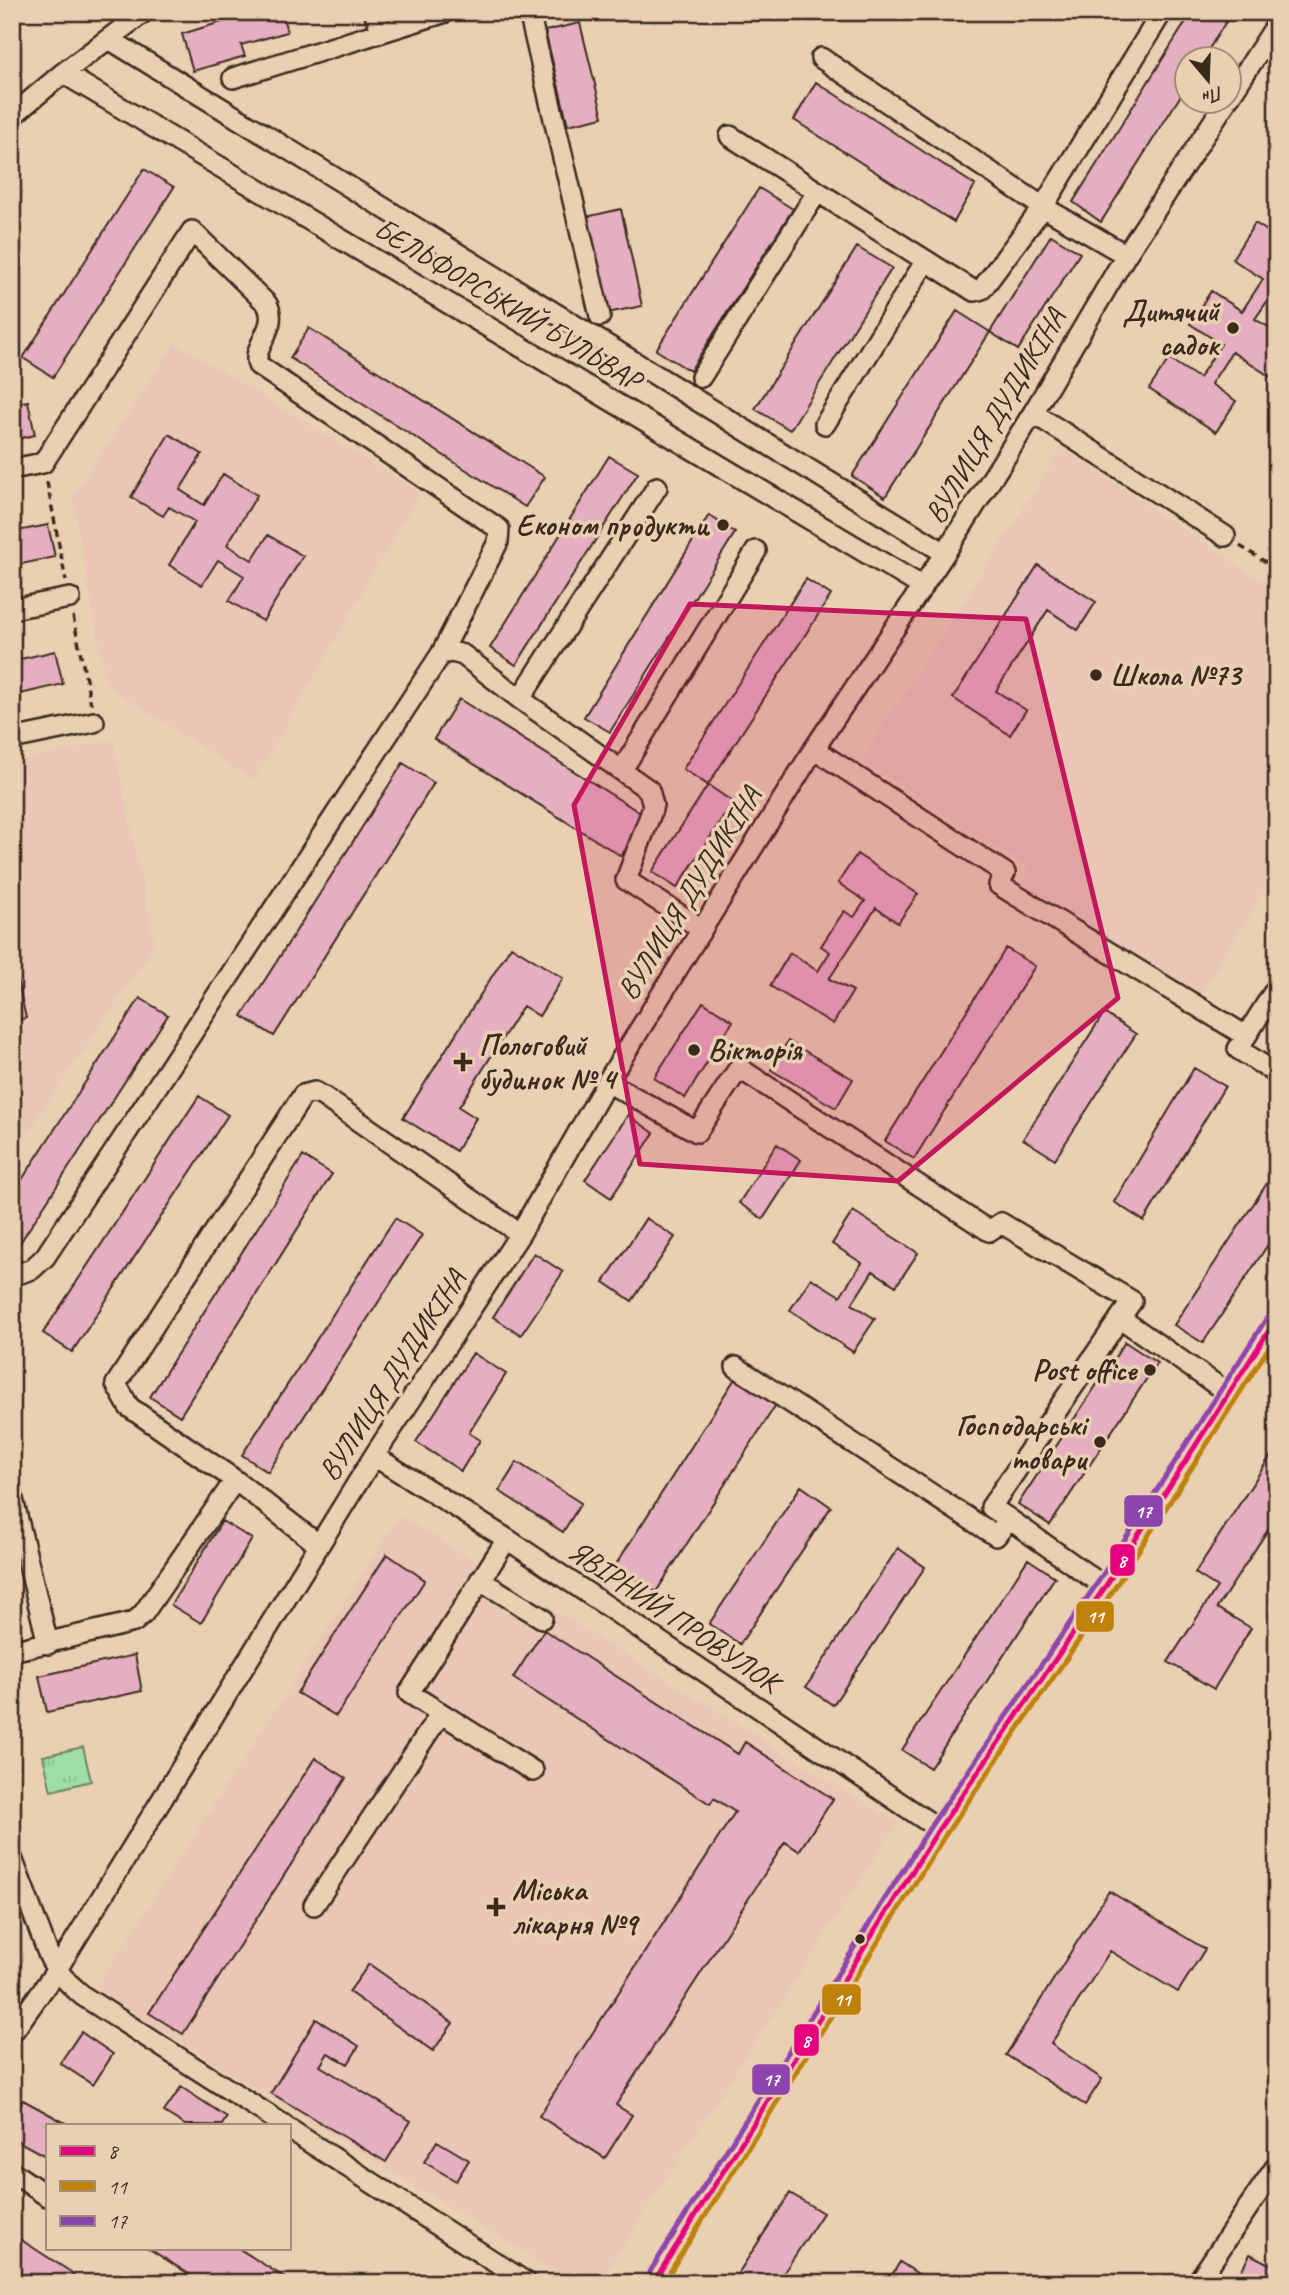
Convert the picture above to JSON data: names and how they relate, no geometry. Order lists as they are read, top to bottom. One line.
{"streets":{"street":["БЕЛЬФОРСЬКИЙ БУЛЬВАР","ВУЛИЦЯ ДУДИКІНА","ЯВІРНИЙ ПРОВУЛОК"]},"crossings":[["БЕЛЬФОРСЬКИЙ БУЛЬВАР","ВУЛИЦЯ ДУДИКІНА"],["ВУЛИЦЯ ДУДИКІНА","ЯВІРНИЙ ПРОВУЛОК"]],"places":{"other":["Дитячий садок","Економ продукти","Школа №73","Вікторія","Post office","Господарські товари"],"health":["Пологовий будинок № 4","Міська лікарня №9"]},"lines":["transit line 17","transit line 8","transit line 11"],"legend":["8","11","17"],"north":"bottom"}
